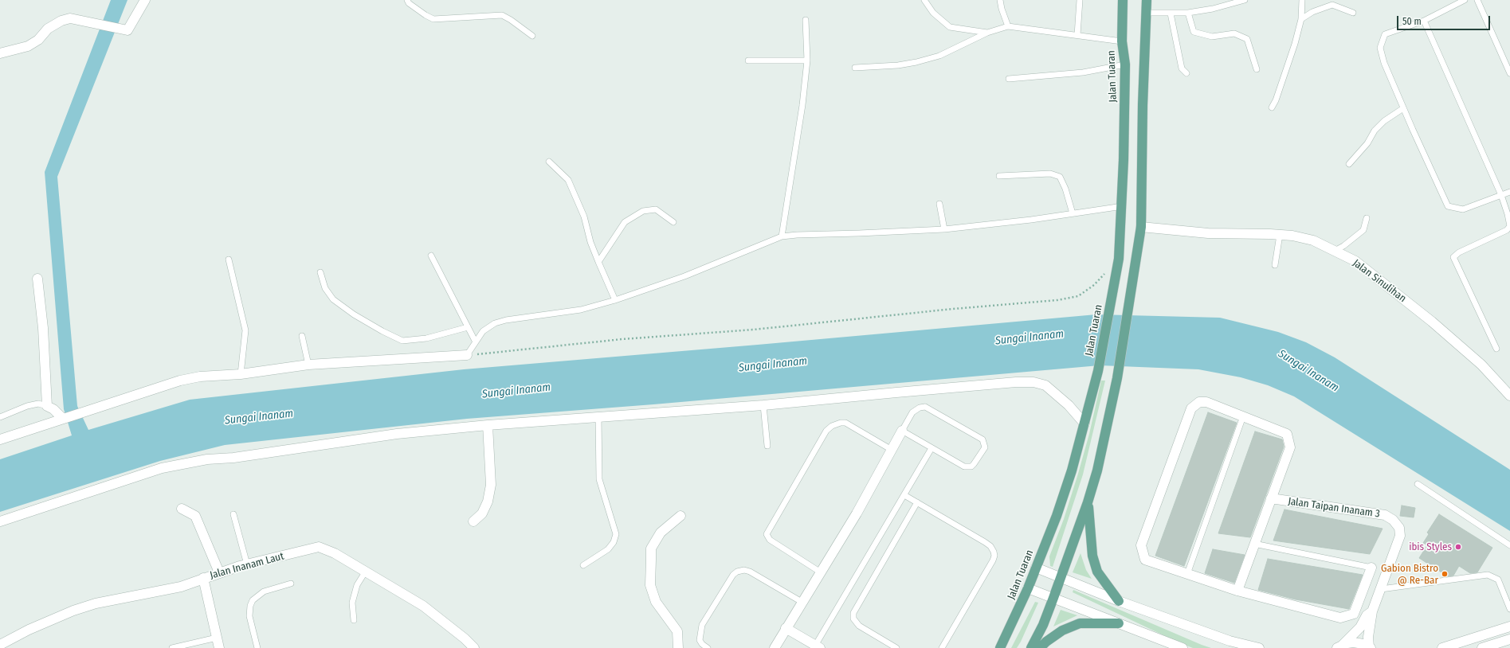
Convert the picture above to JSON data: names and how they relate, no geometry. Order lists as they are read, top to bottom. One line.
{"streets":{"main road":["Jalan Tuaran"],"street":["Jalan Sinulihan","Jalan Taipan Inanam 3","Jalan Inanam Laut"]},"water":["Sungai Inanam"],"places":["ibis Styles","Gabion Bistro @ Re-Bar"],"scale_bar":"50 m"}
